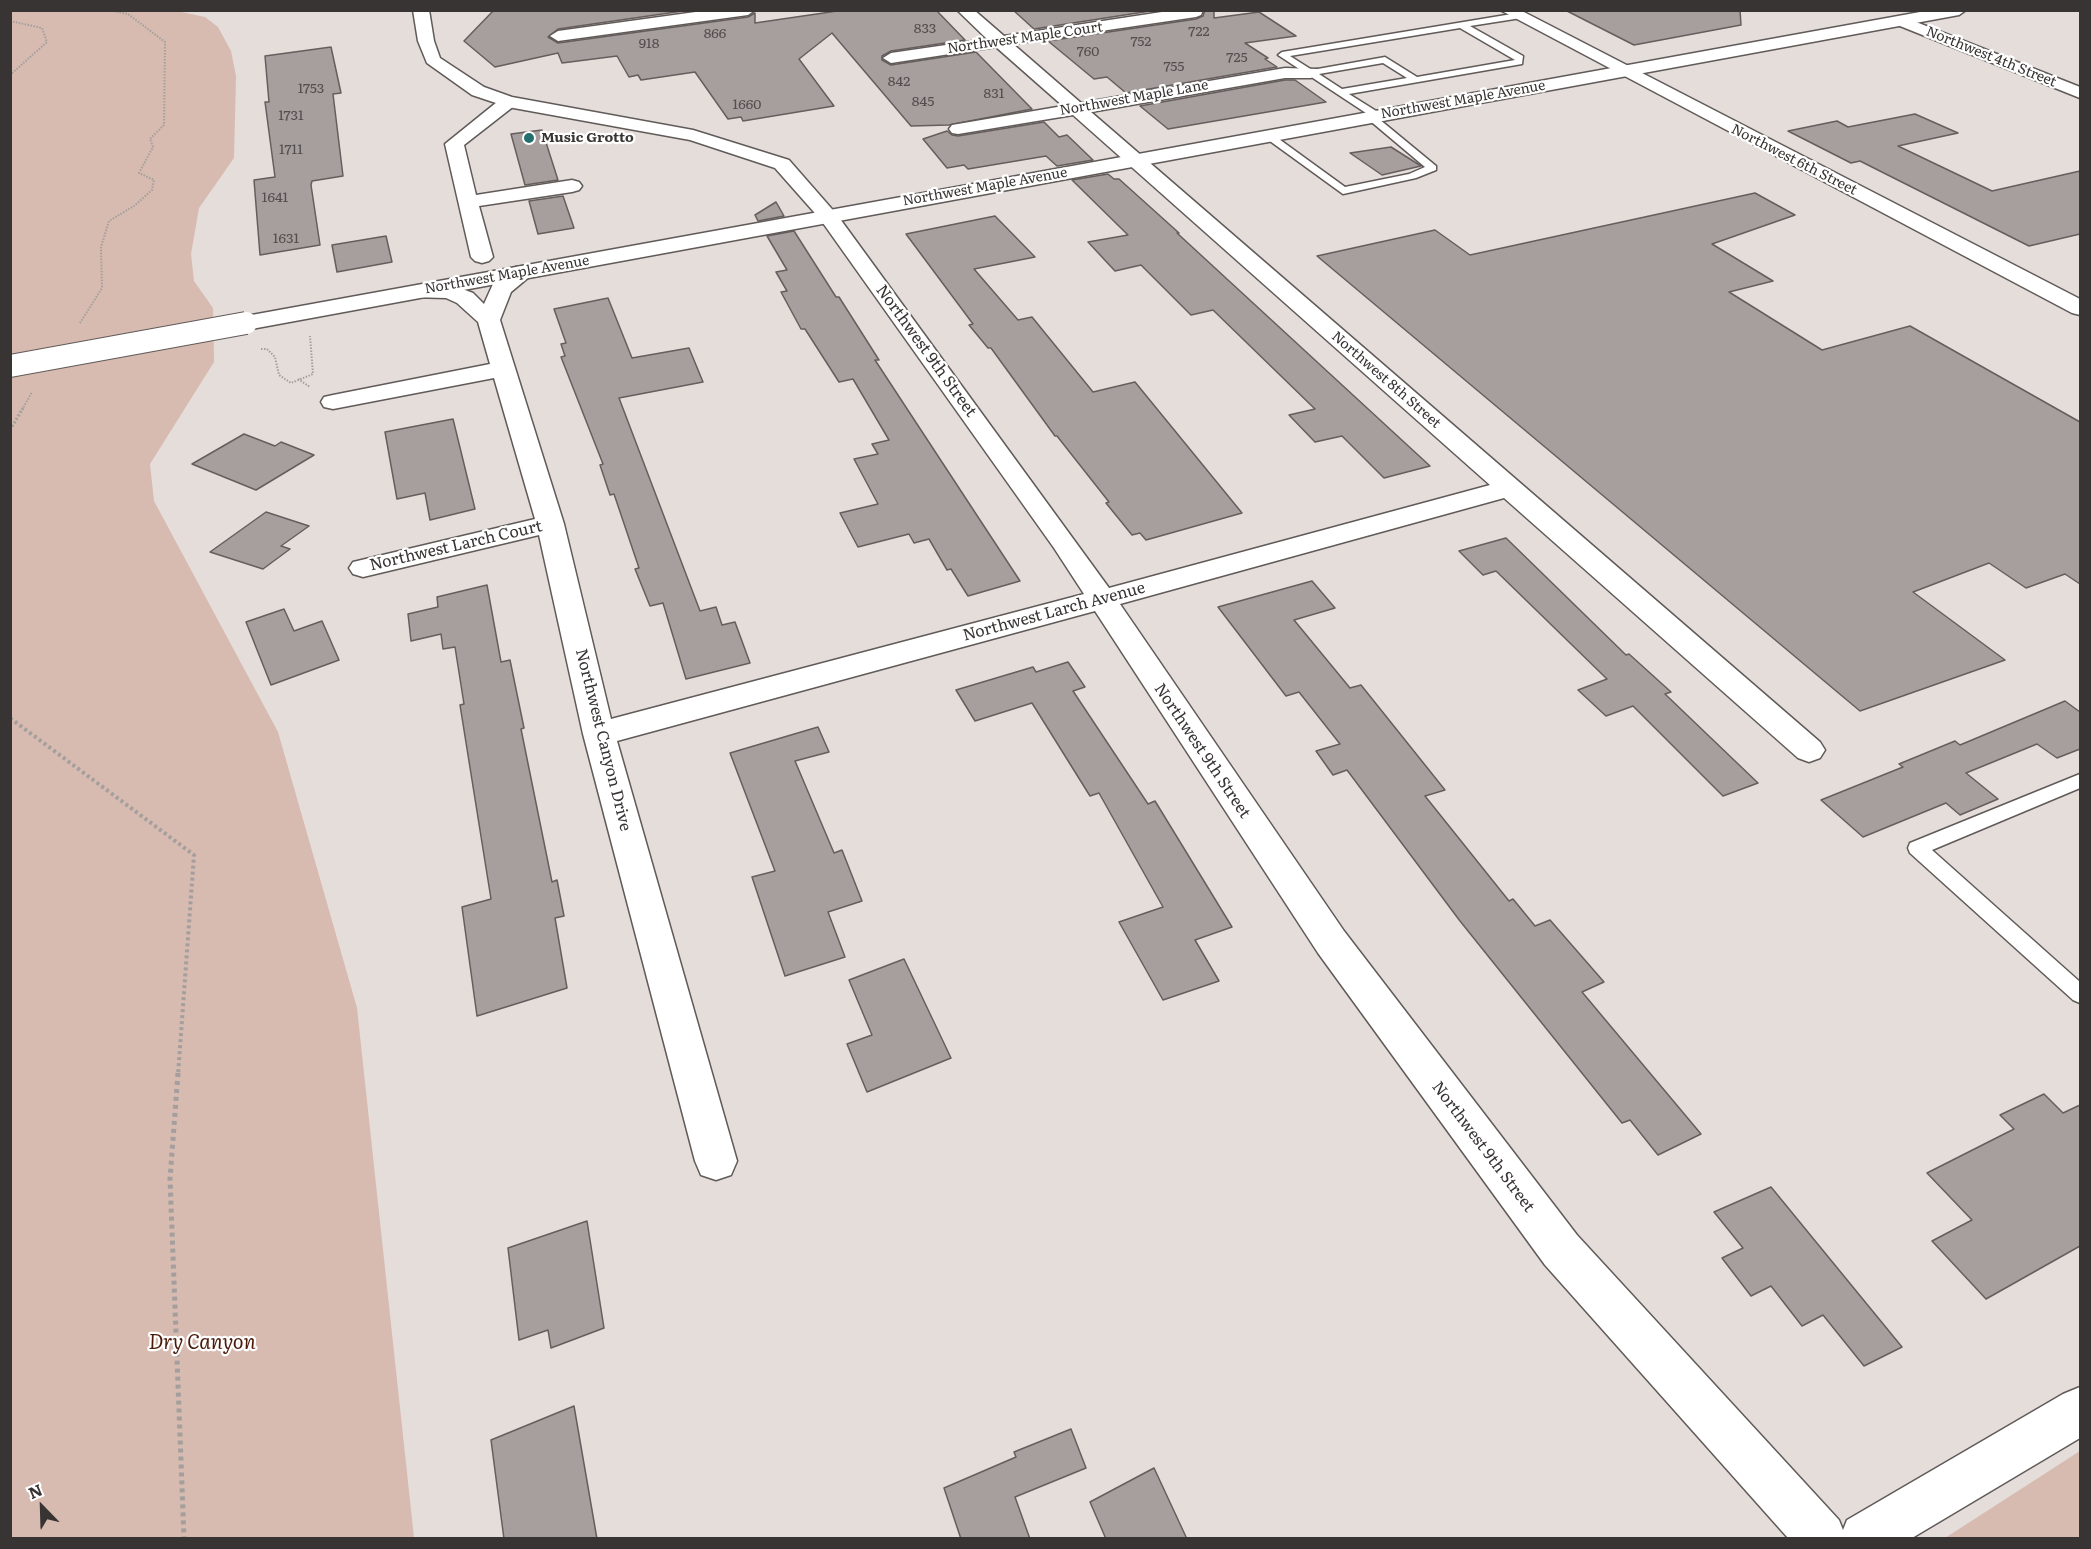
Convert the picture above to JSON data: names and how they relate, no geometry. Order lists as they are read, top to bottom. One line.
{"streets":{"street":["Northwest Maple Court","Northwest 4th Street","Northwest Maple Lane","Northwest Maple Avenue","Northwest 6th Street","Northwest 9th Street","Northwest 8th Street","Northwest Larch Court","Northwest Larch Avenue","Northwest Canyon Drive"]},"crossings":[["Northwest Maple Court","Northwest 8th Street"],["Northwest 4th Street","Northwest Maple Avenue"],["Northwest Maple Lane","Northwest 8th Street"],["Northwest Maple Avenue","Northwest 6th Street"],["Northwest Maple Avenue","Northwest 9th Street"],["Northwest Maple Avenue","Northwest 8th Street"],["Northwest 9th Street","Northwest Larch Avenue"],["Northwest 8th Street","Northwest Larch Avenue"],["Northwest Larch Court","Northwest Canyon Drive"],["Northwest Larch Avenue","Northwest Canyon Drive"]],"parks":["Dry Canyon"],"places":["Music Grotto"],"house_numbers":["833","722","866","752","918","760","725","755","842","1753","831","845","1660","1731","1711","1641","1631"],"north":"top left"}
